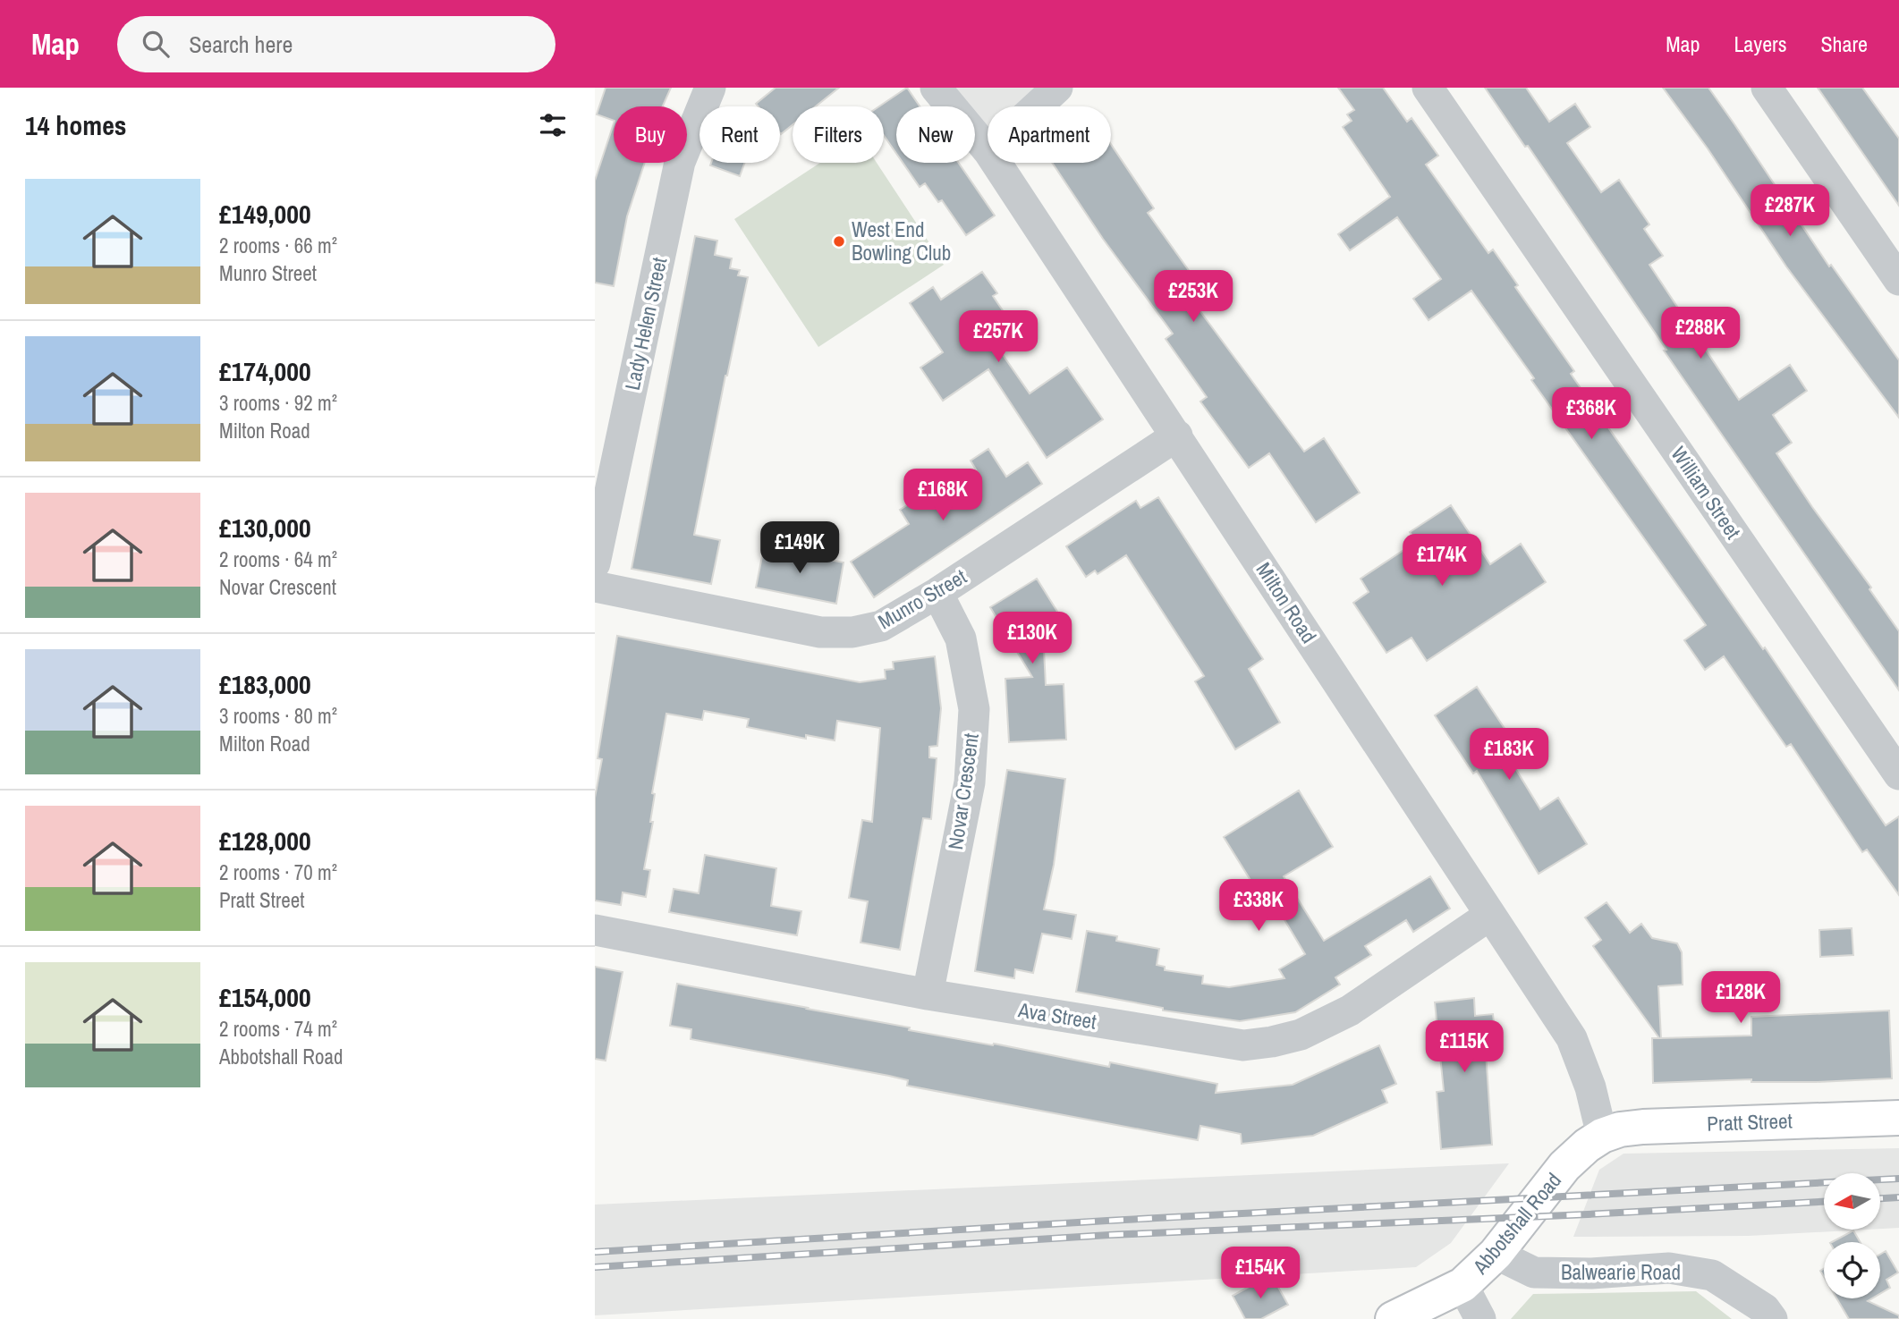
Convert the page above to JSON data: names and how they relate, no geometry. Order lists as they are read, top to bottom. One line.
{"streets":{"main road":["Pratt Street","Abbotshall Road"],"street":["Lady Helen Street","William Street","Munro Street","Milton Road","Novar Crescent","Ava Street","Balwearie Road"]},"crossings":[["Munro Street","Milton Road"],["Munro Street","Novar Crescent"],["Milton Road","Ava Street"],["Milton Road","Pratt Street"],["Milton Road","Abbotshall Road"],["Novar Crescent","Ava Street"],["Pratt Street","Abbotshall Road"],["Abbotshall Road","Balwearie Road"]],"places":["West End Bowling Club"],"north":"left","page":{"header":"Map","search":"Search here","nav":["Map","Layers","Share"],"heading":"14 homes","chip":["Buy","Rent","Filters","New","Apartment"],"list":[{"name":"£149,000","note":"2 rooms · 66 m² · Munro Street"},{"name":"£174,000","note":"3 rooms · 92 m² · Milton Road"},{"name":"£130,000","note":"2 rooms · 64 m² · Novar Crescent"},{"name":"£183,000","note":"3 rooms · 80 m² · Milton Road"},{"name":"£128,000","note":"2 rooms · 70 m² · Pratt Street"},{"name":"£154,000","note":"2 rooms · 74 m² · Abbotshall Road"}],"price":["£287K","£253K","£288K","£257K","£368K","£168K","£149K","£174K","£130K","£183K","£338K","£128K","£115K","£154K"]}}
